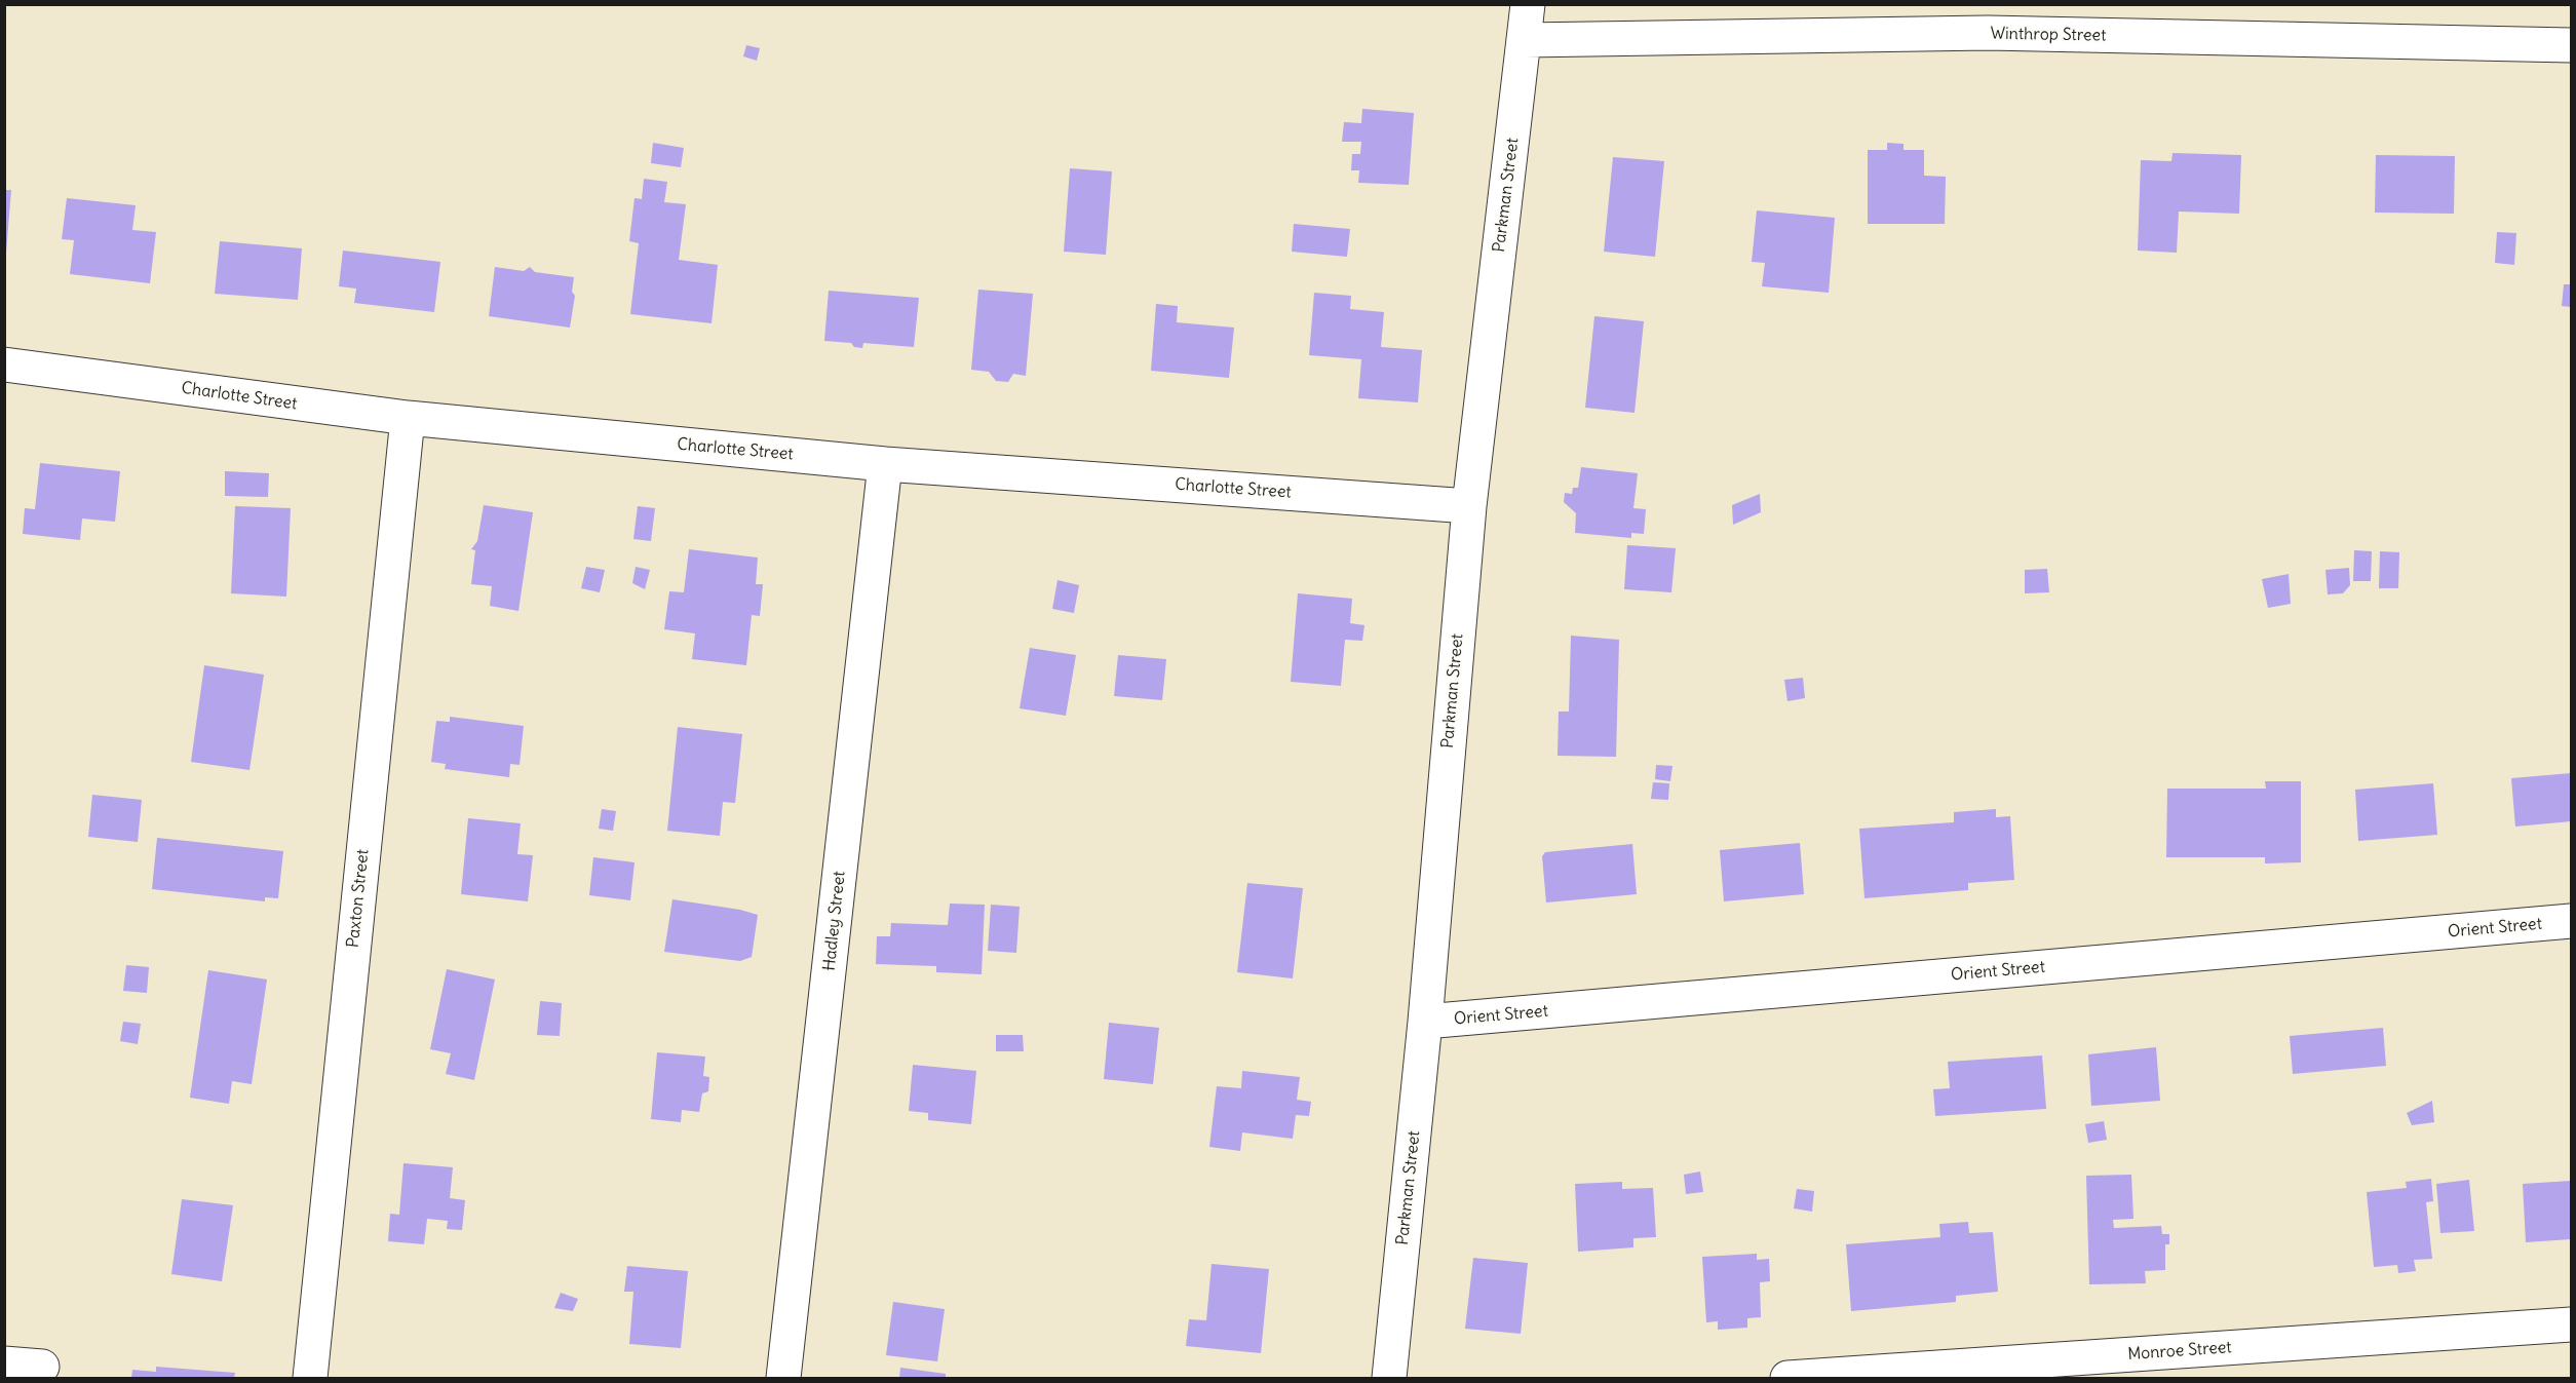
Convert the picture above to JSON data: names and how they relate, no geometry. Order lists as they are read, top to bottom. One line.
{"streets":{"street":["Winthrop Street","Parkman Street","Charlotte Street","Paxton Street","Hadley Street","Orient Street","Monroe Street"]},"crossings":[["Winthrop Street","Parkman Street"],["Parkman Street","Charlotte Street"],["Parkman Street","Orient Street"],["Charlotte Street","Paxton Street"],["Charlotte Street","Hadley Street"]]}
